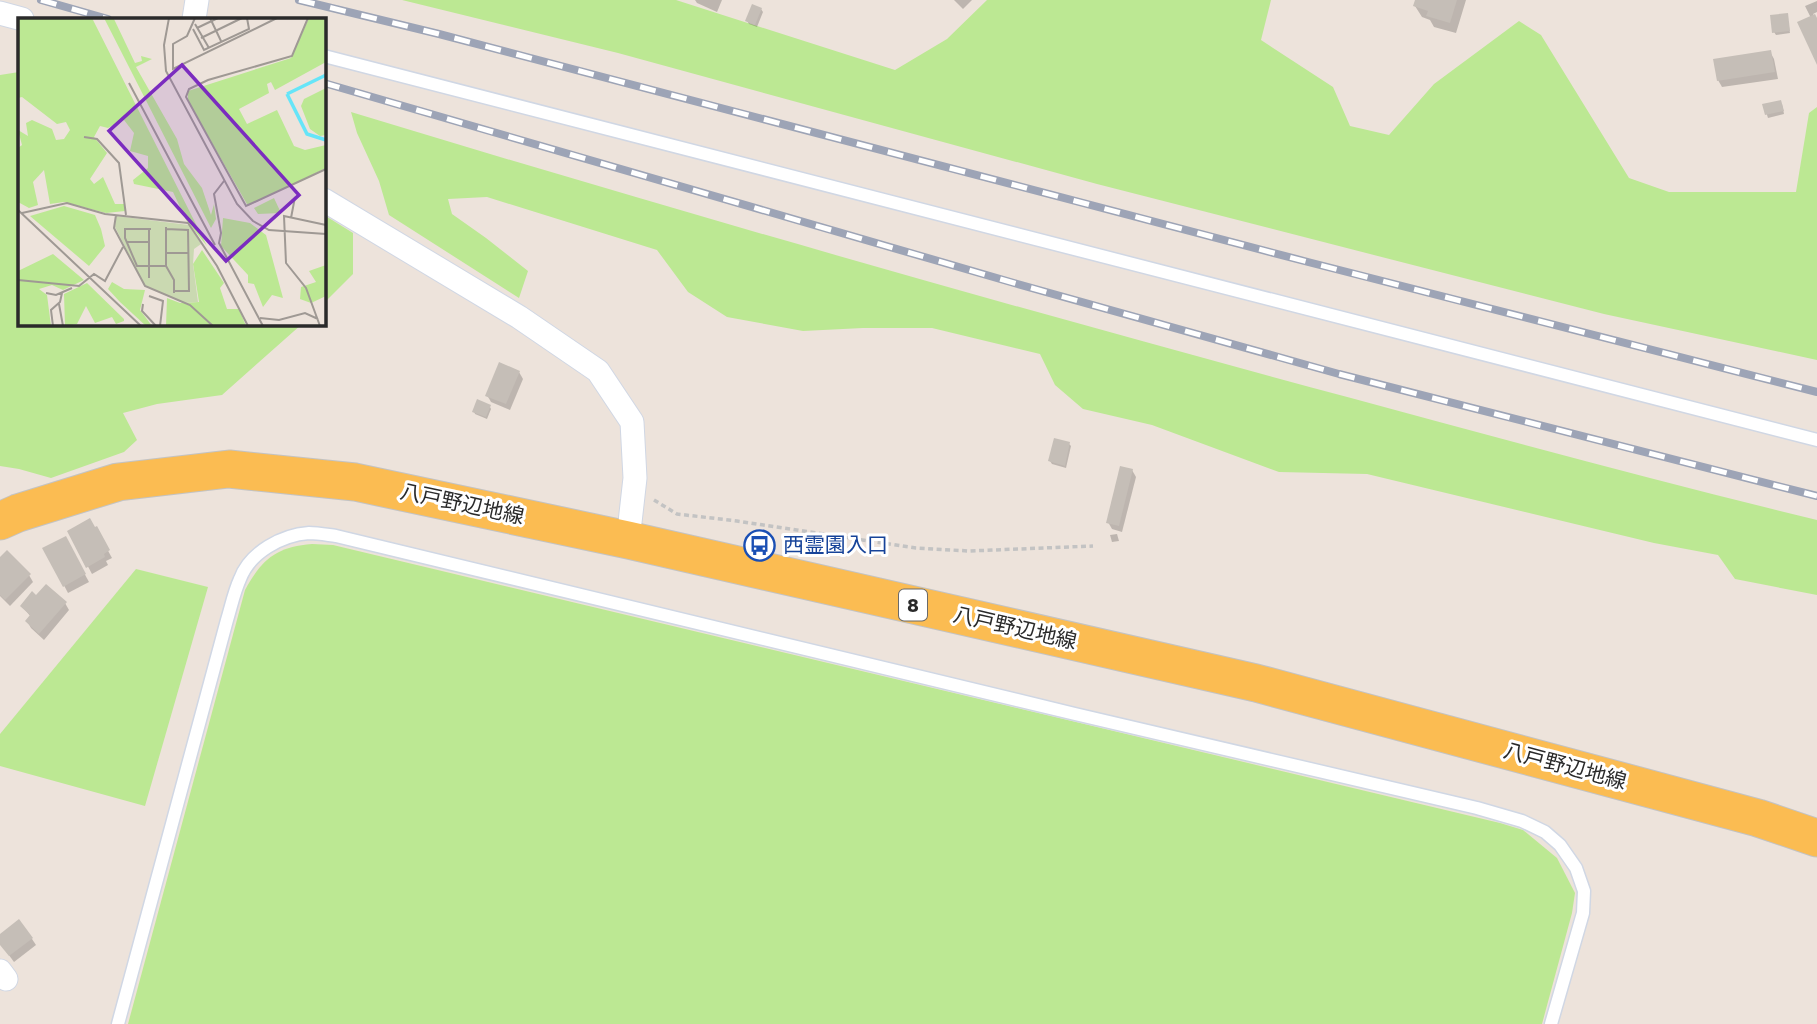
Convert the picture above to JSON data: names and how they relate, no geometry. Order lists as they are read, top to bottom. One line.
{"streets":{"main road":["八戸野辺地線","8"]},"places":{"bus stop":["西霊園入口"]}}
